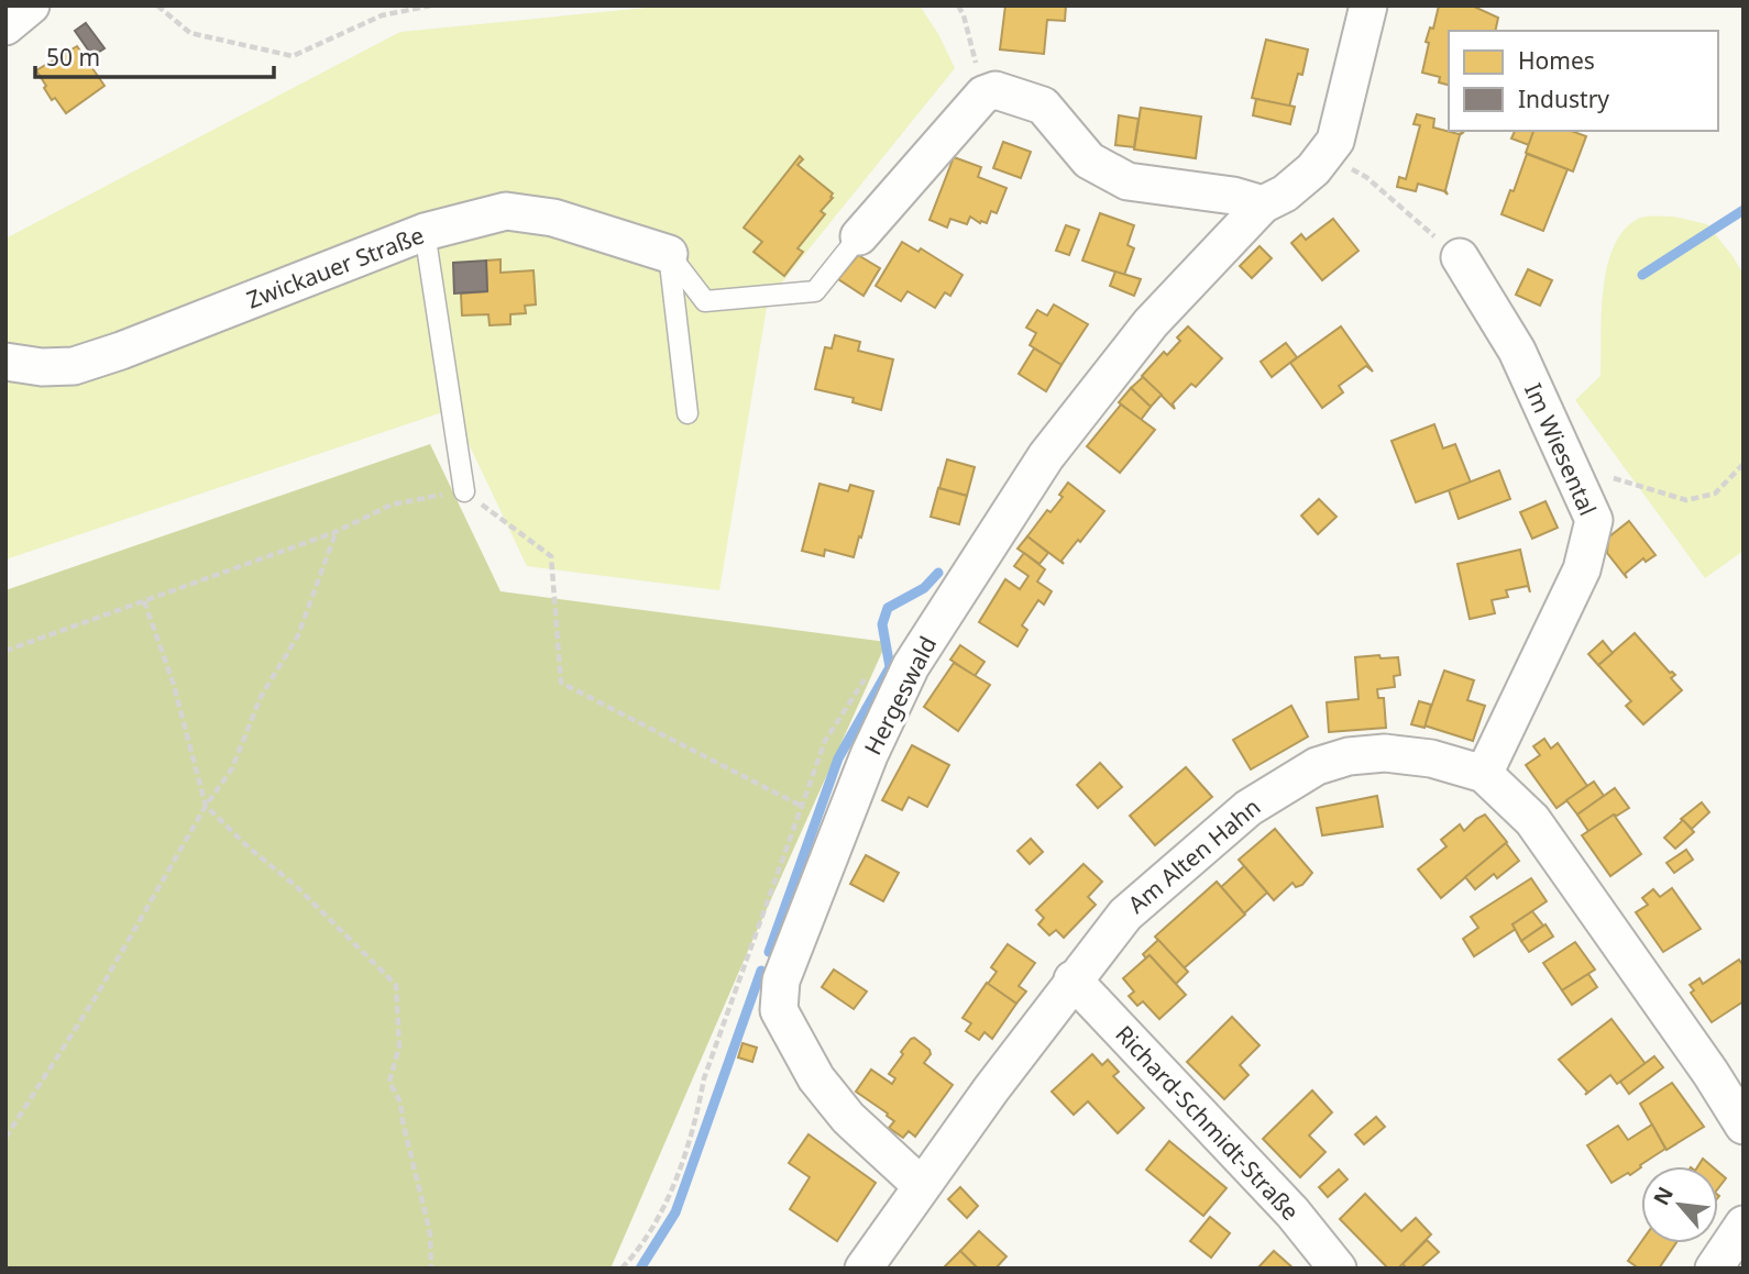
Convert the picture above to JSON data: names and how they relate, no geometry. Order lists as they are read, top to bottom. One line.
{"streets":{"street":["Zwickauer Straße","Im Wiesental","Hergeswald","Am Alten Hahn","Richard-Schmidt-Straße"]},"crossings":[["Im Wiesental","Am Alten Hahn"],["Hergeswald","Am Alten Hahn"],["Am Alten Hahn","Richard-Schmidt-Straße"]],"legend":["Homes","Industry"],"scale_bar":"50 m","north":"top left"}
